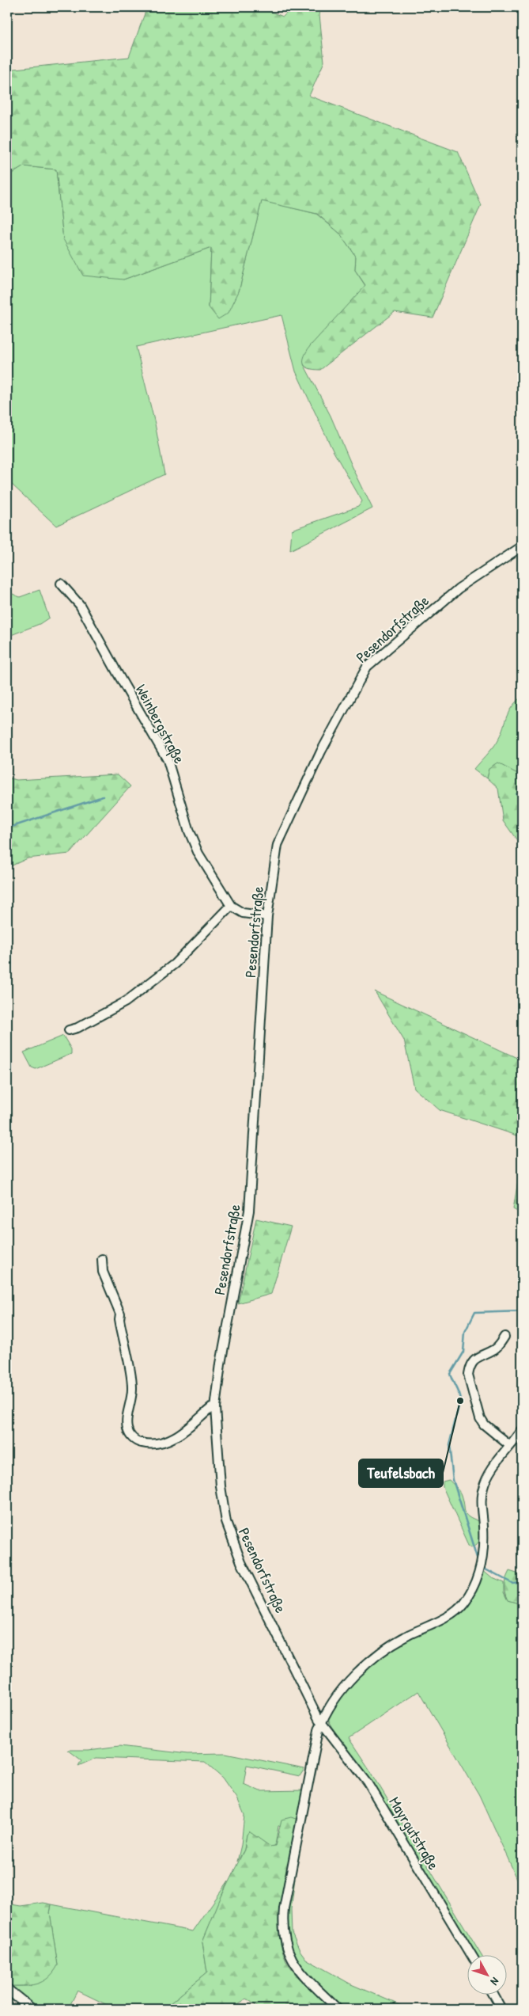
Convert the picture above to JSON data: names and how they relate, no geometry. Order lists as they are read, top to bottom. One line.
{"streets":{"street":["Pesendorfstraße","Weinbergstraße","Mayrgutstraße"]},"crossings":[["Pesendorfstraße","Mayrgutstraße"]],"places":["Teufelsbach"],"north":"bottom right"}
